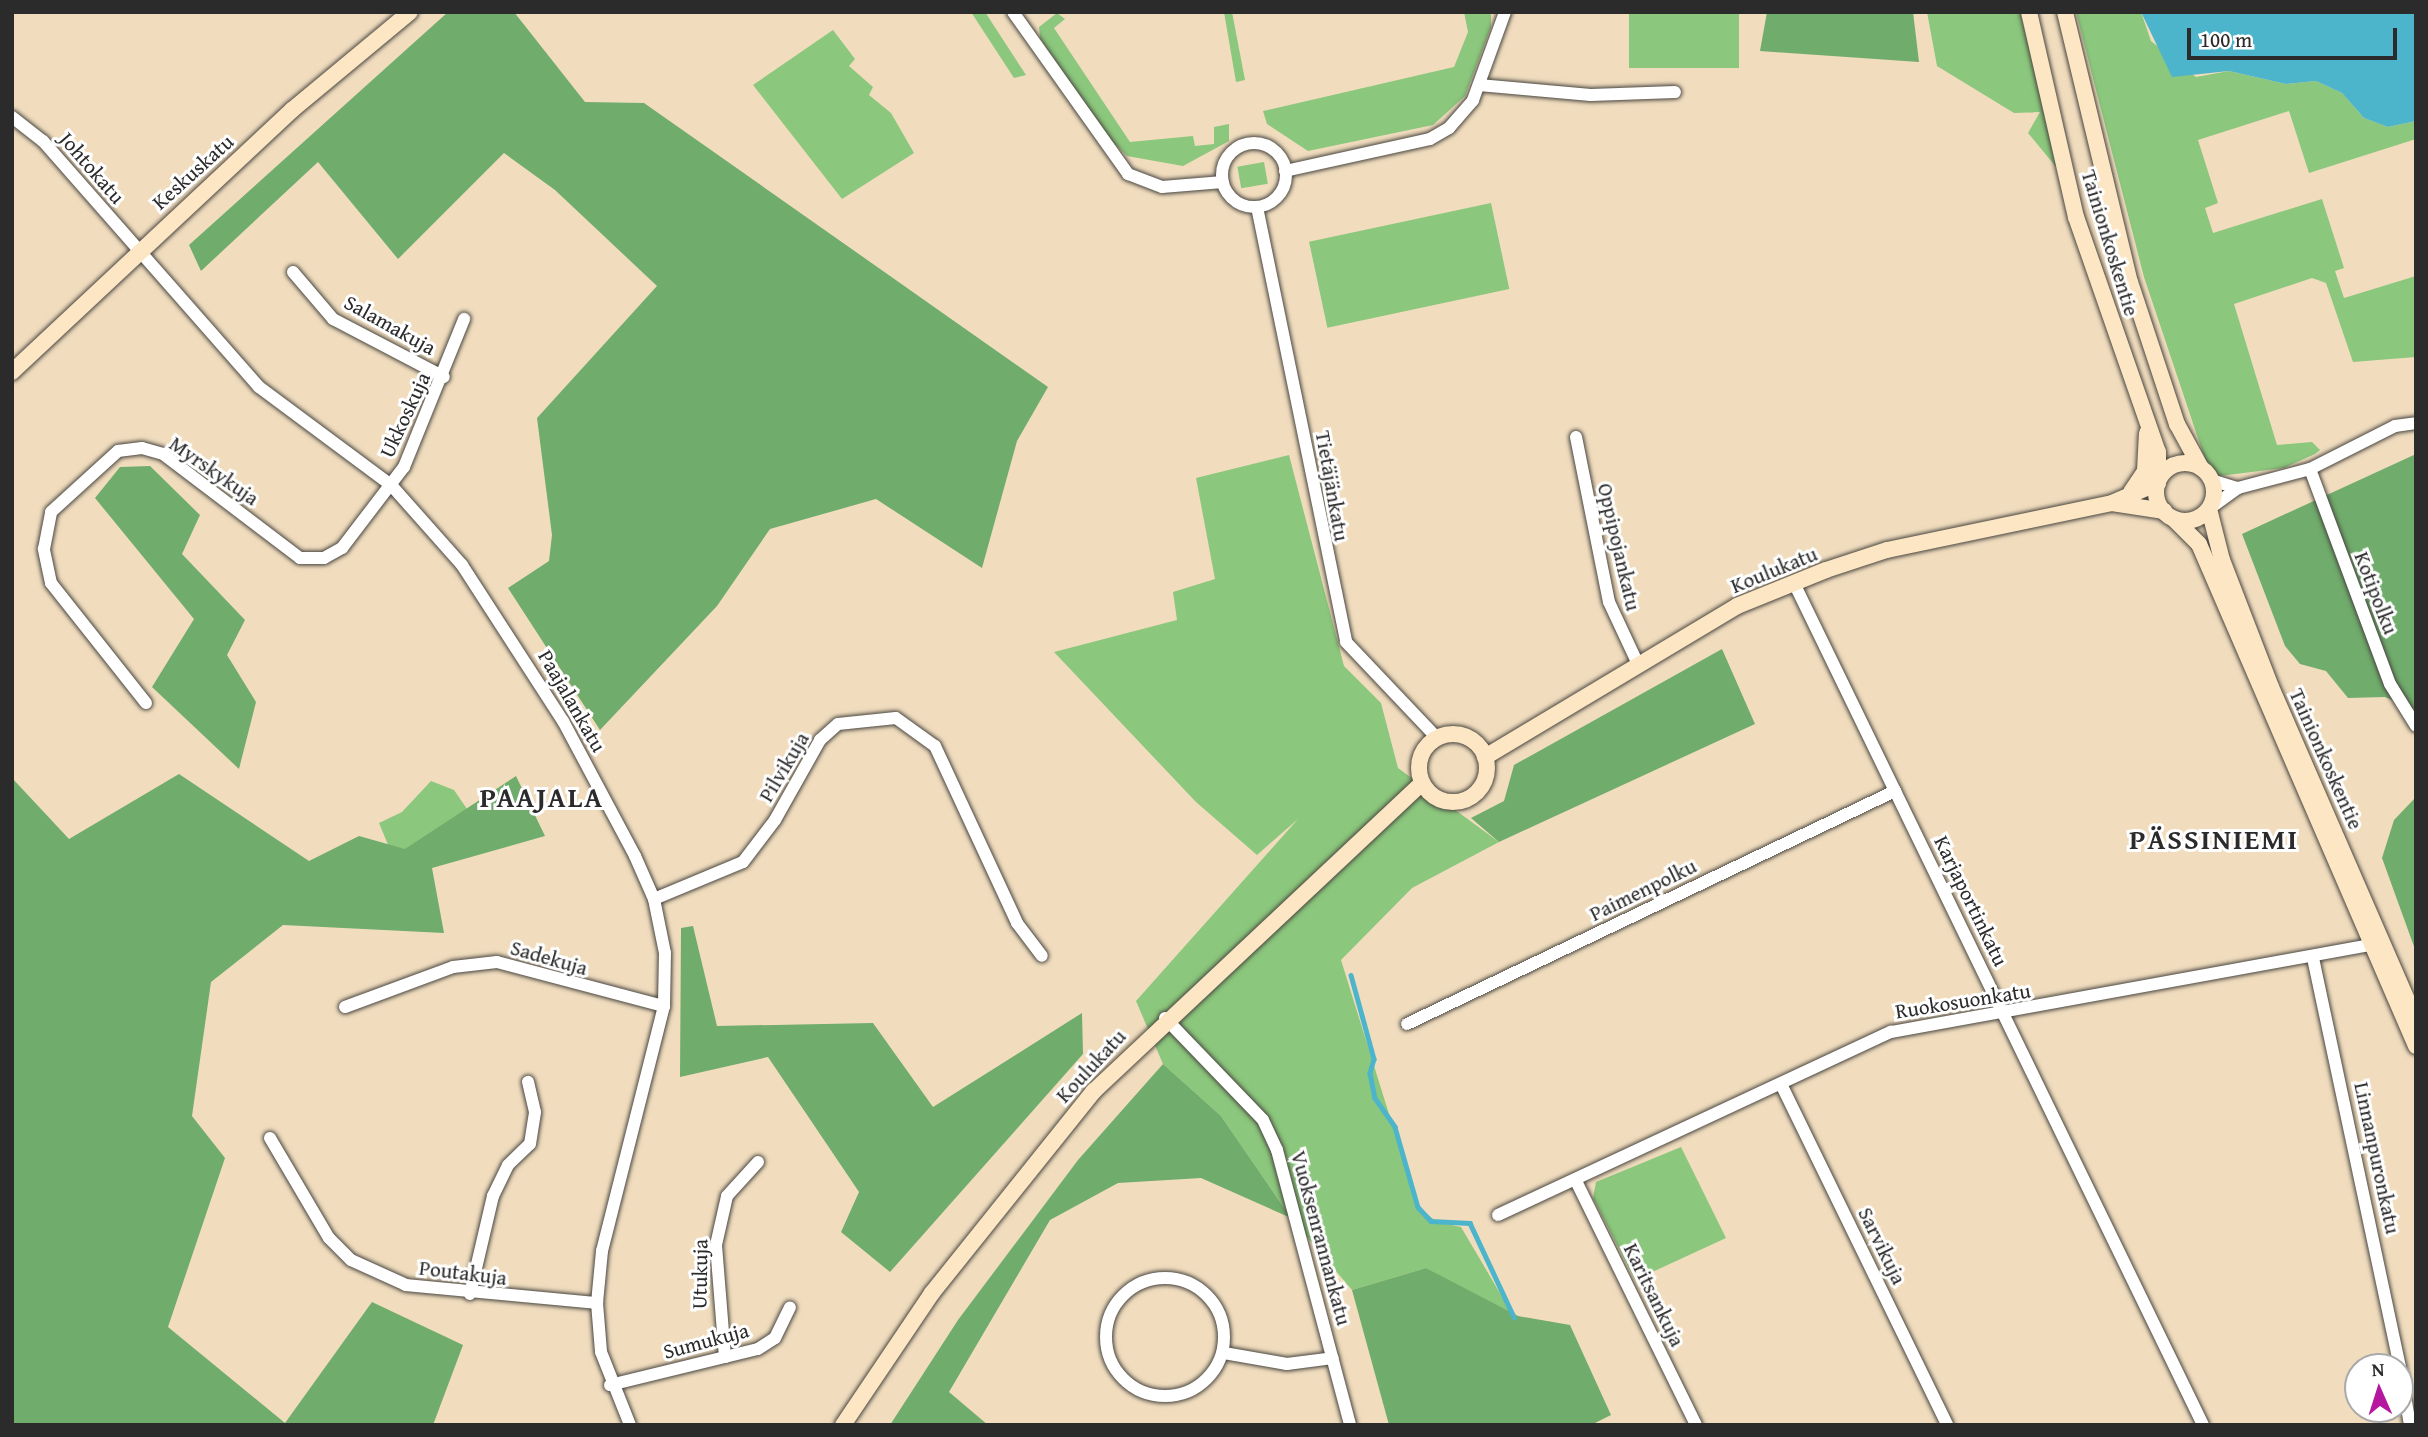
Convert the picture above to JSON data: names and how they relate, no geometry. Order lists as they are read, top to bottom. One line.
{"streets":{"main road":["Keskuskatu","Tainionkoskentie","Koulukatu"],"street":["Johtokatu","Salamakuja","Ukkoskuja","Myrskykuja","Tietäjänkatu","Oppipojankatu","Kotipolku","Paajalankatu","Pilvikuja","Paimenpolku","Karjaportinkatu","Sadekuja","Ruokosuonkatu","Linnanpuronkatu","Vuoksenrannankatu","Sarvikuja","Poutakuja","Utukuja","Karitsankuja","Sumukuja"]},"crossings":[["Johtokatu","Keskuskatu"],["Johtokatu","Paajalankatu"],["Keskuskatu","Paajalankatu"],["Tainionkoskentie","Ruokosuonkatu"],["Salamakuja","Ukkoskuja"],["Ukkoskuja","Myrskykuja"],["Ukkoskuja","Paajalankatu"],["Myrskykuja","Paajalankatu"],["Tietäjänkatu","Koulukatu"],["Oppipojankatu","Koulukatu"],["Koulukatu","Karjaportinkatu"],["Koulukatu","Vuoksenrannankatu"],["Paajalankatu","Pilvikuja"],["Paajalankatu","Sadekuja"],["Paajalankatu","Poutakuja"],["Paajalankatu","Sumukuja"],["Paimenpolku","Karjaportinkatu"],["Karjaportinkatu","Ruokosuonkatu"],["Ruokosuonkatu","Linnanpuronkatu"],["Ruokosuonkatu","Sarvikuja"],["Ruokosuonkatu","Karitsankuja"],["Utukuja","Sumukuja"]],"districts":["PAAJALA","PÄSSINIEMI"],"scale_bar":"100 m","north":"top"}
